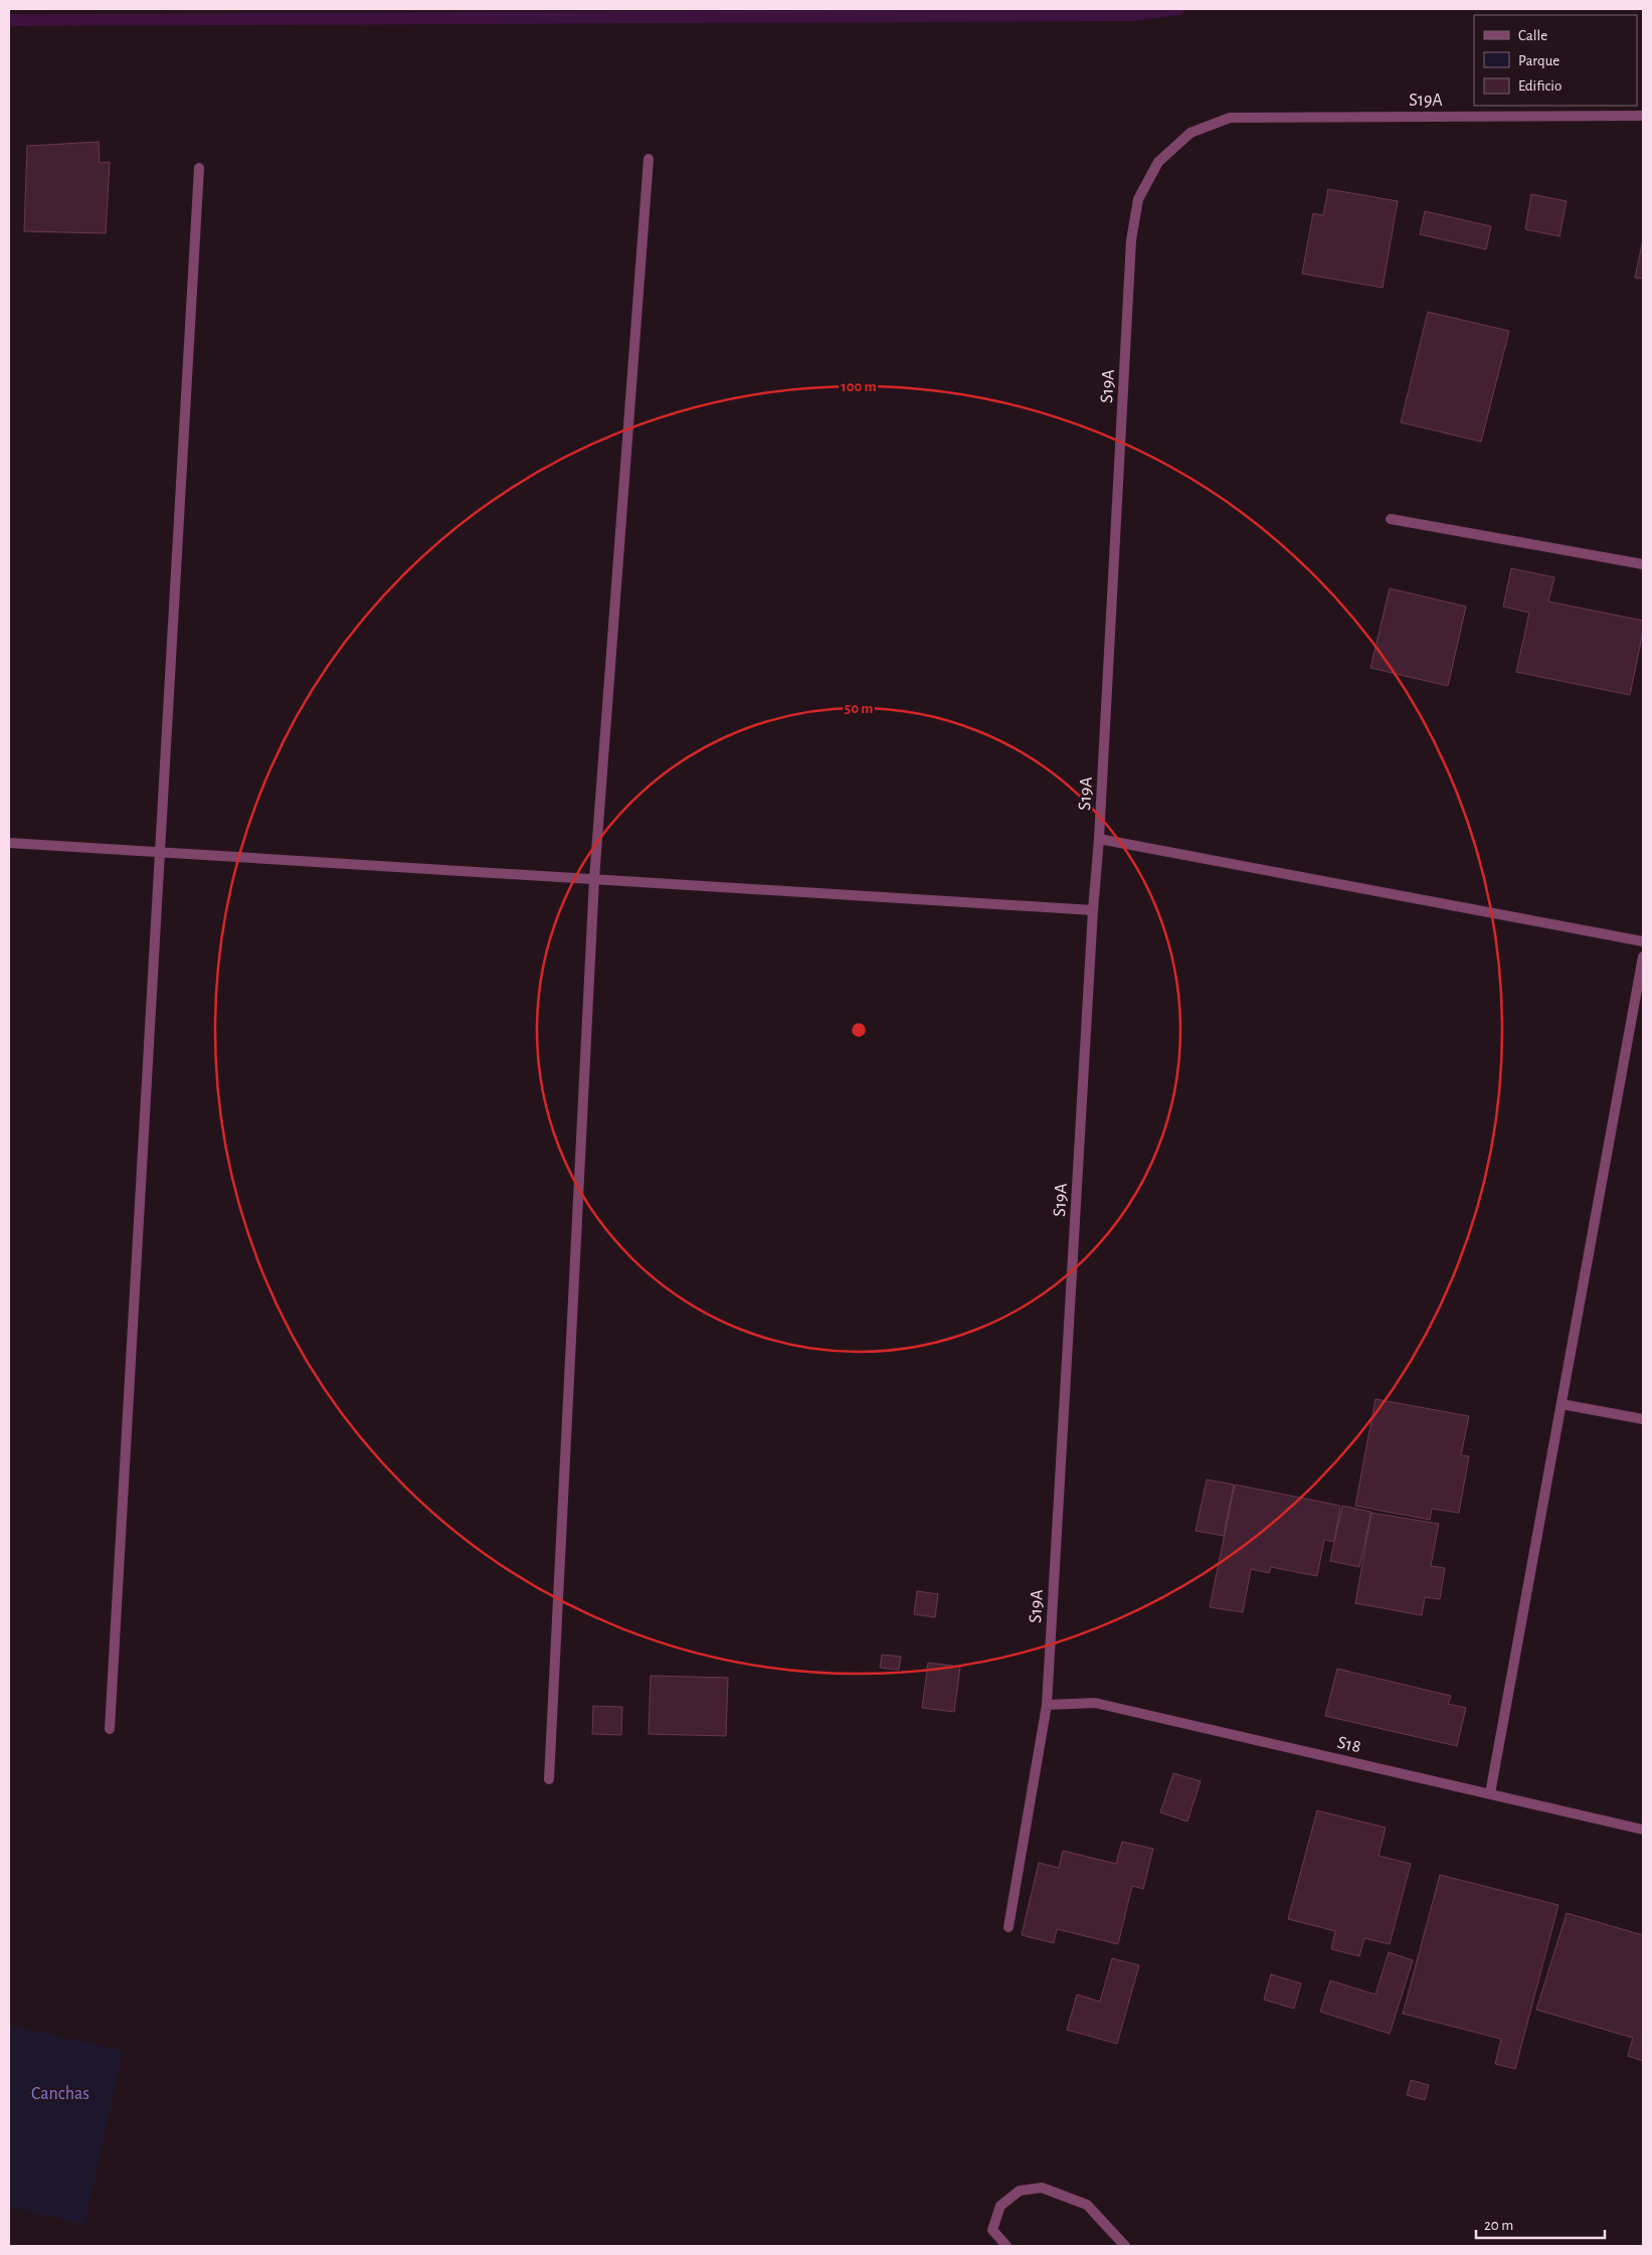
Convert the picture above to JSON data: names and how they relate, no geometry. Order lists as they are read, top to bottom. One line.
{"streets":{"street":["S19A","S18"]},"crossings":[["S19A","S18"]],"parks":["Canchas"],"legend":["Calle","Parque","Edificio"],"scale_bar":"20 m","rings":["100 m","50 m"]}
